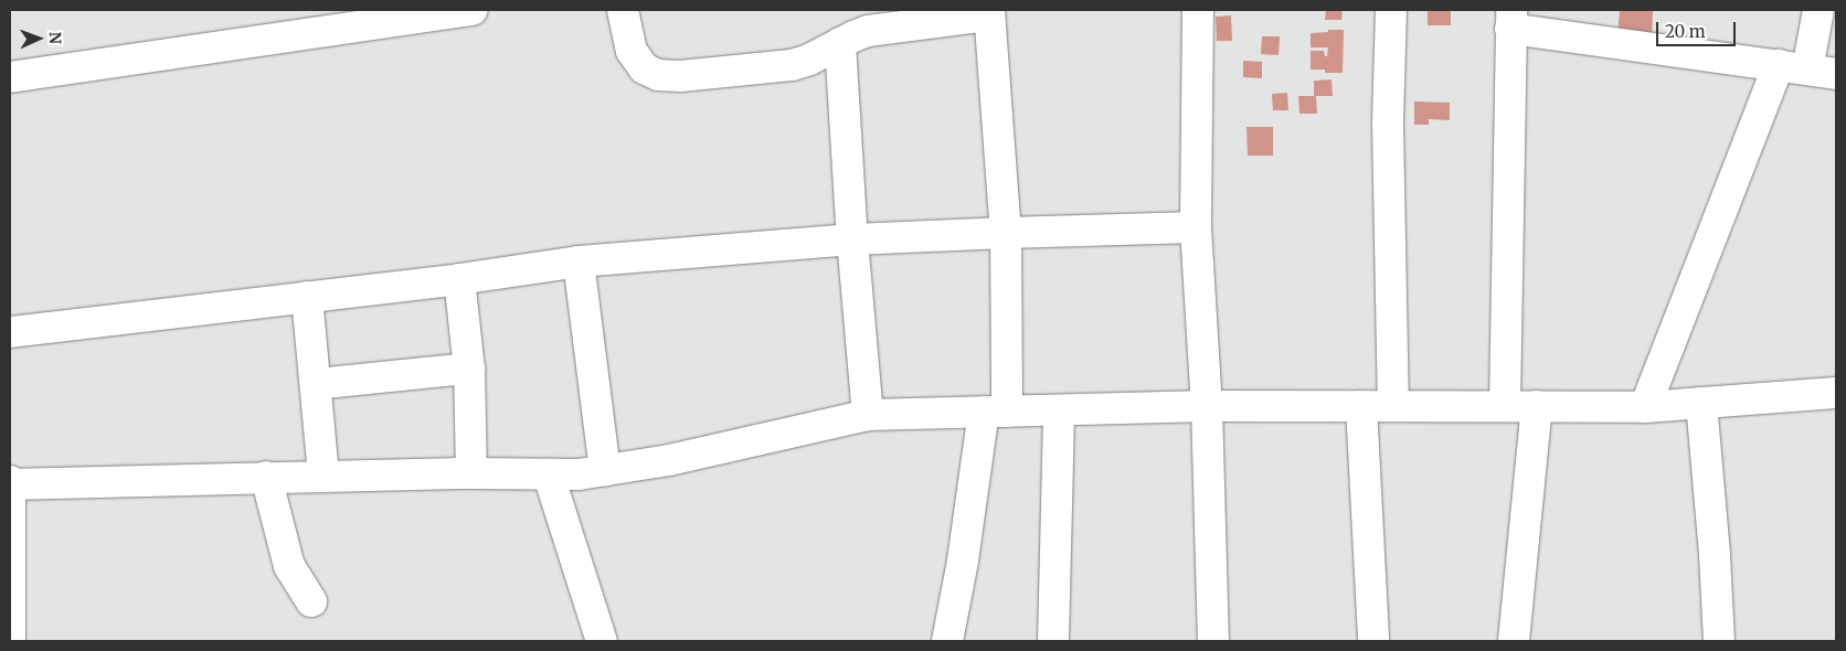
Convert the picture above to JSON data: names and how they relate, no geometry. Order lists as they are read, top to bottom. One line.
{"scale_bar":"20 m","north":"right"}
